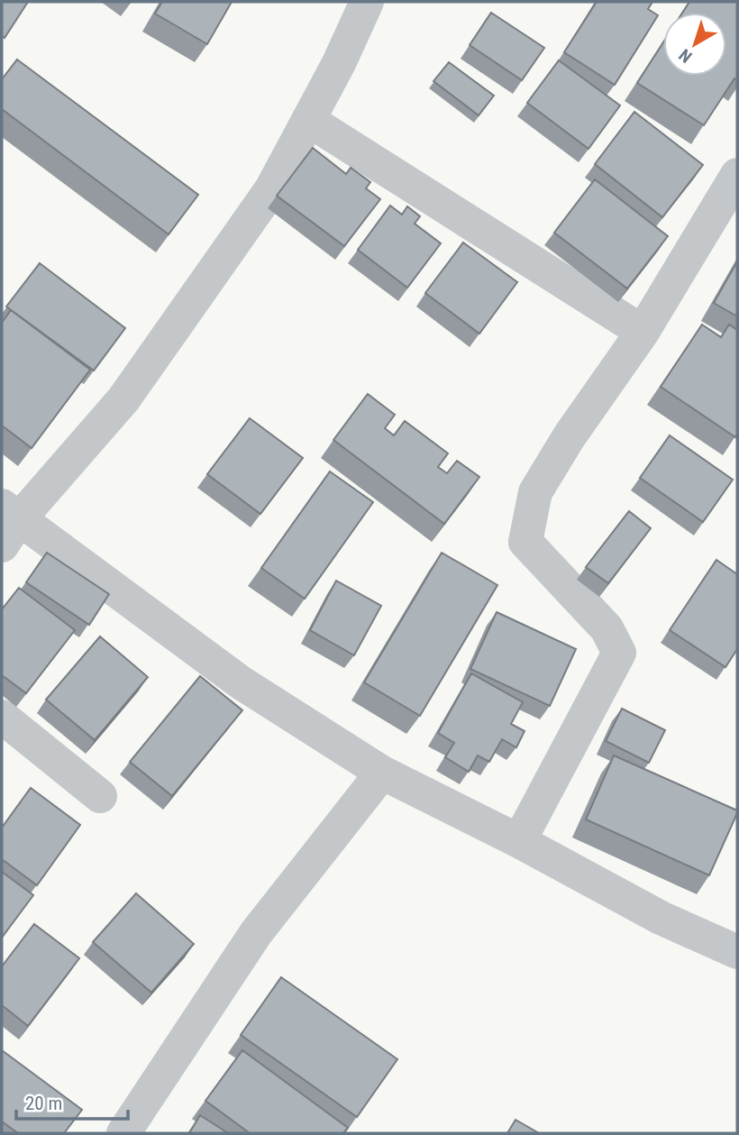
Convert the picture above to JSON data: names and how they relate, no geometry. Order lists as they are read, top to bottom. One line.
{"scale_bar":"20 m","north":"bottom left"}
